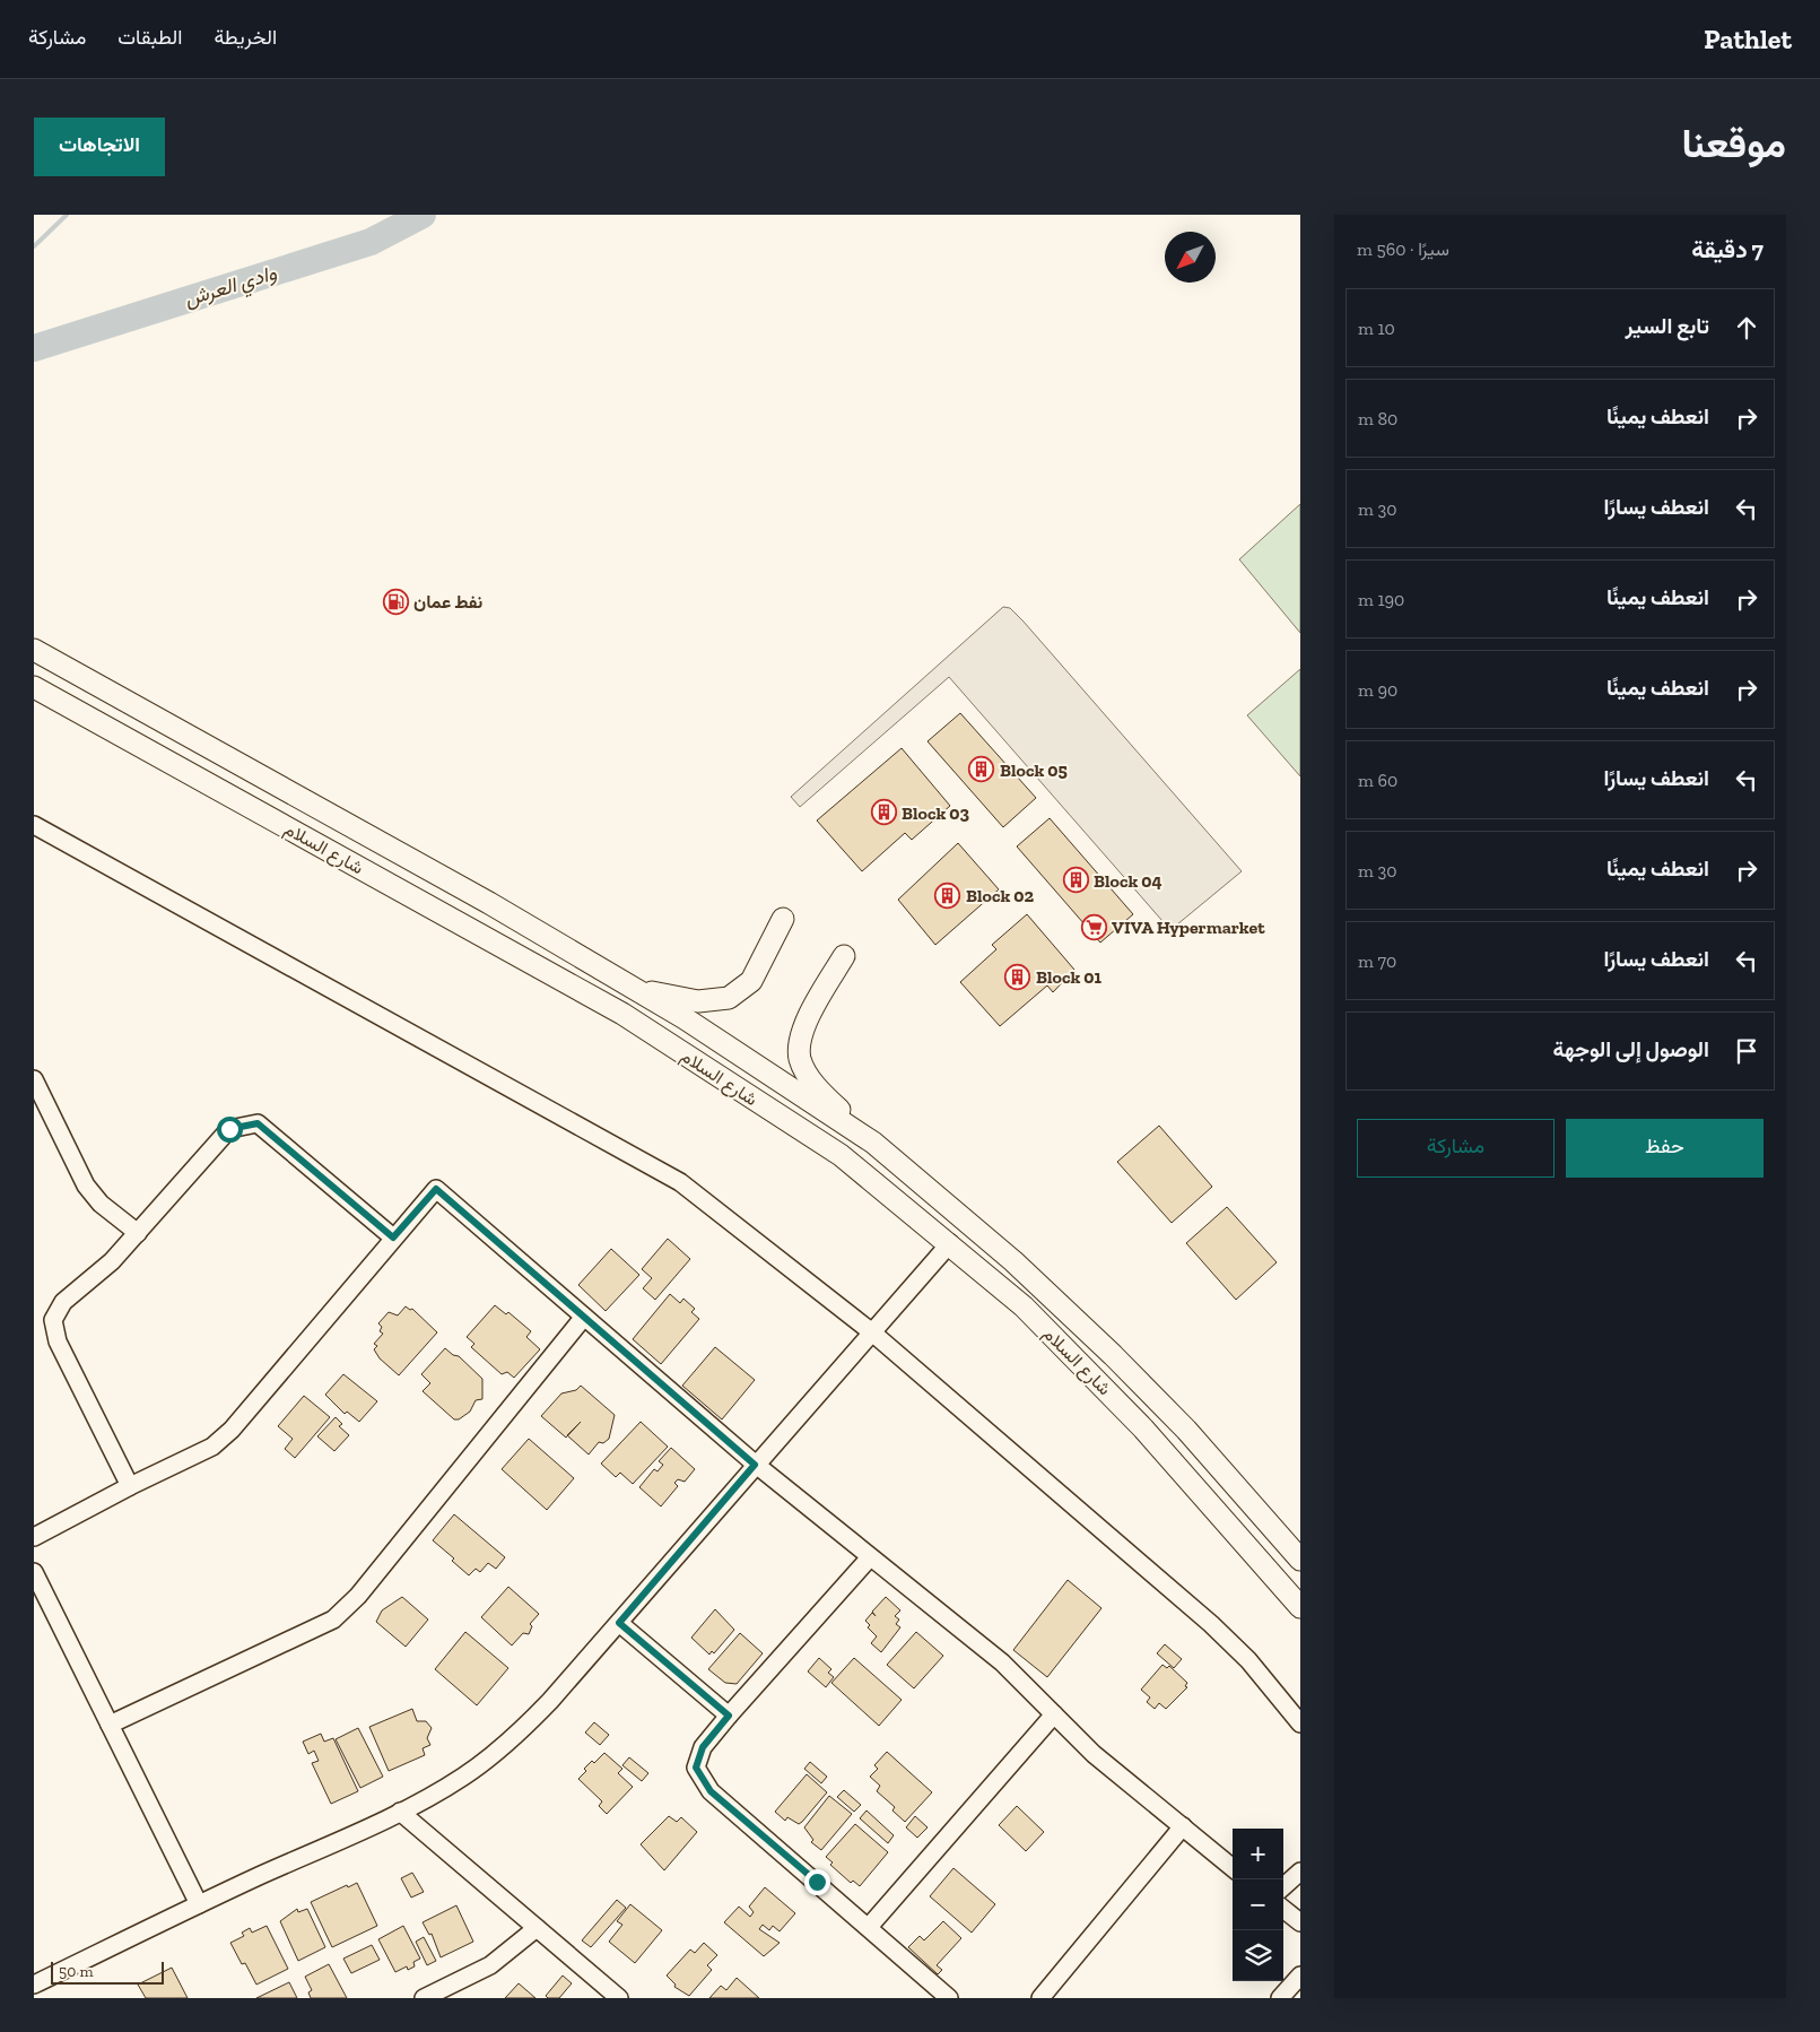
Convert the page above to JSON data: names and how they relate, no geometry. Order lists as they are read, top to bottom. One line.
{"streets":{"main road":["شارع السلام"]},"water":["وادي العرش"],"places":{"fuel station":["نفط عمان"],"building":["Block 05","Block 03","Block 04","Block 02","Block 01"],"supermarket":["VIVA Hypermarket"]},"scale_bar":"50 m","north":"bottom left","page":{"header":"Pathlet","nav":["الخريطة","الطبقات","مشاركة"],"title":"موقعنا","buttons":["الاتجاهات",["حفظ","مشاركة"]],"heading":["7 دقيقة","سيرًا · 560 m"],"list":[["تابع السير","10 m"],["انعطف يمينًا","80 m"],["انعطف يسارًا","30 m"],["انعطف يمينًا","190 m"],["انعطف يمينًا","90 m"],["انعطف يسارًا","60 m"],["انعطف يمينًا","30 m"],["انعطف يسارًا","70 m"],"الوصول إلى الوجهة"],"map_buttons":["+","−"],"scale":"50 m"}}
